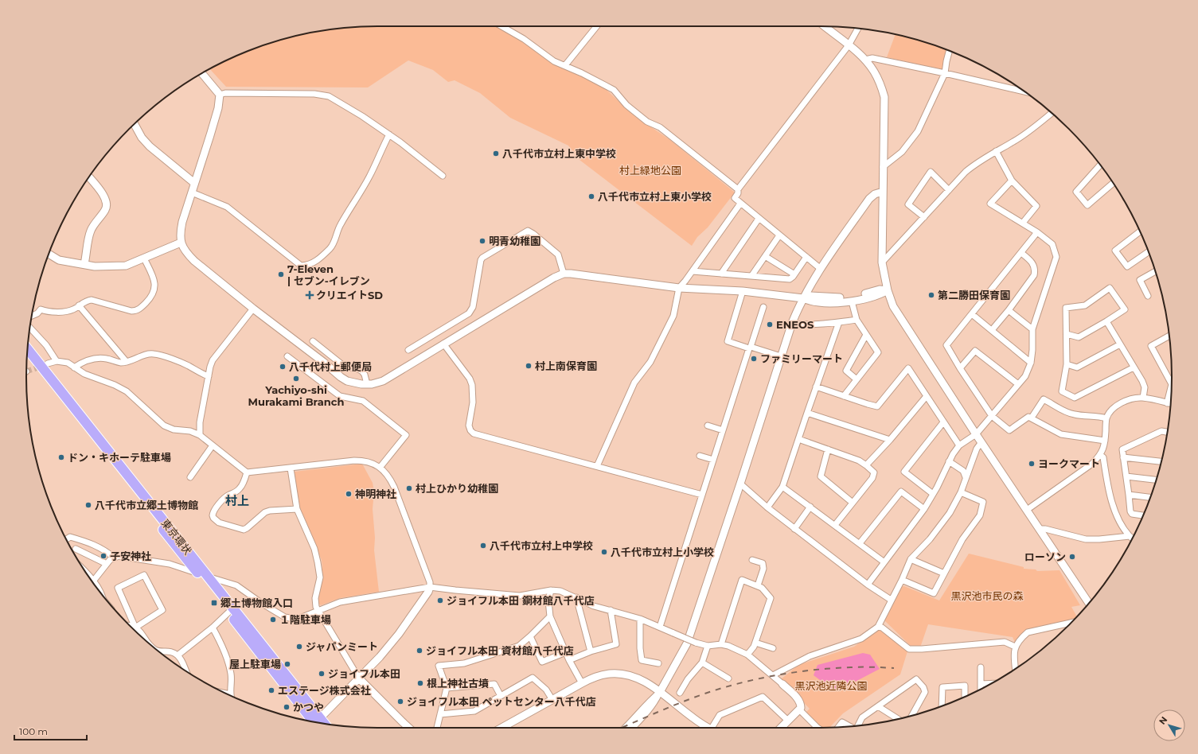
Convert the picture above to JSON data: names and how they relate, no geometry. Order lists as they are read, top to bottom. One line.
{"streets":{"highway":["東京環状"]},"districts":["村上"],"parks":["村上緑地公園","黒沢池市民の森","黒沢池近隣公園"],"places":{"other":["八千代市立村上東中学校","八千代市立村上東小学校","明青幼稚園","7-Eleven | セブン-イレブン","第二勝田保育園","ENEOS","ファミリーマート","村上南保育園","八千代村上郵便局","Yachiyo-shi Murakami Branch","ドン・キホーテ駐車場","ヨークマート","村上ひかり幼稚園","神明神社","八千代市立郷土博物館","八千代市立村上中学校","八千代市立村上小学校","子安神社","ローソン","ジョイフル本田 鋼材館八千代店","１階駐車場","ジャパンミート","ジョイフル本田 資材館八千代店","屋上駐車場","ジョイフル本田","根上神社古墳","エステージ株式会社","ジョイフル本田 ペットセンター八千代店","かつや"],"health":["クリエイトSD"],"transit":["郷土博物館入口"]},"scale_bar":"100 m","north":"top left"}
